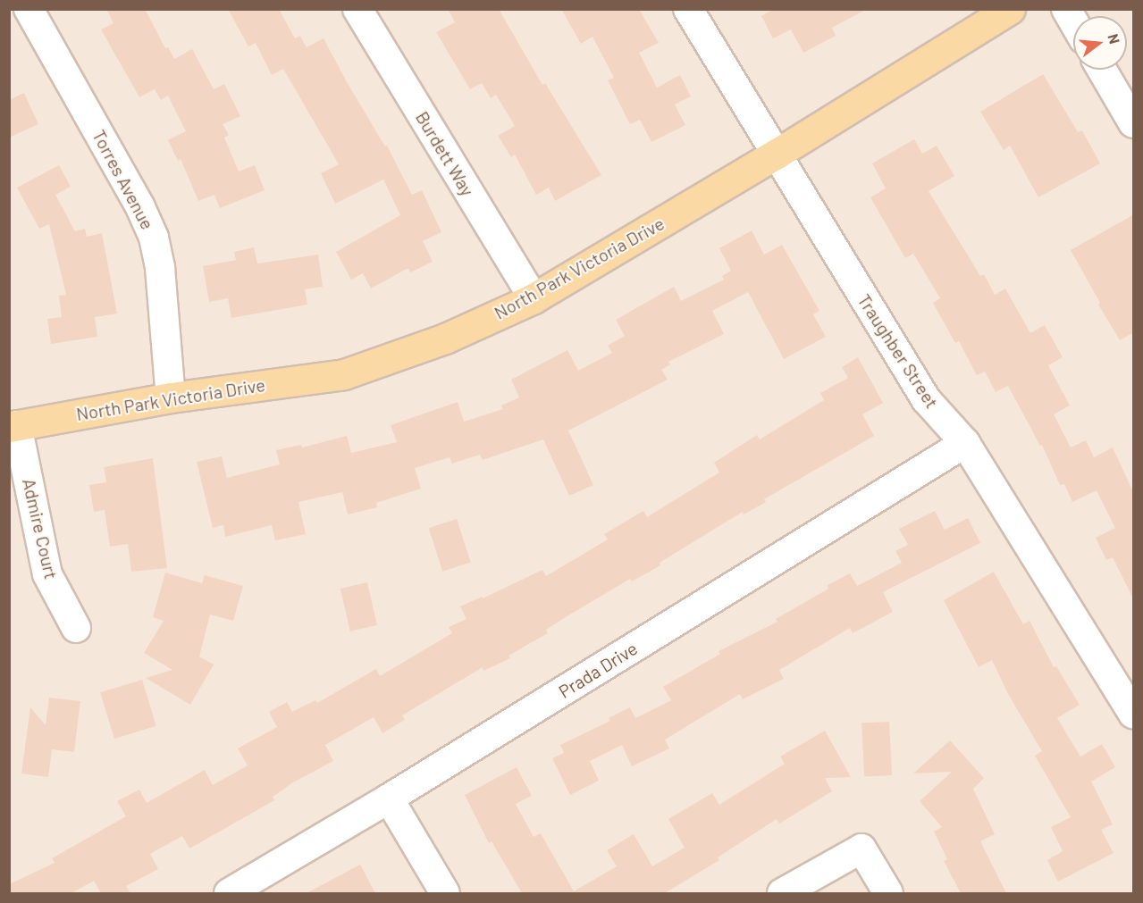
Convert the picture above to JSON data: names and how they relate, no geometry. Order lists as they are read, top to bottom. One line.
{"streets":{"main road":["North Park Victoria Drive"],"street":["Burdett Way","Torres Avenue","Traughber Street","Admire Court","Prada Drive"]},"crossings":[["Burdett Way","North Park Victoria Drive"],["Torres Avenue","North Park Victoria Drive"],["North Park Victoria Drive","Traughber Street"],["North Park Victoria Drive","Admire Court"],["Traughber Street","Prada Drive"]],"north":"right"}
